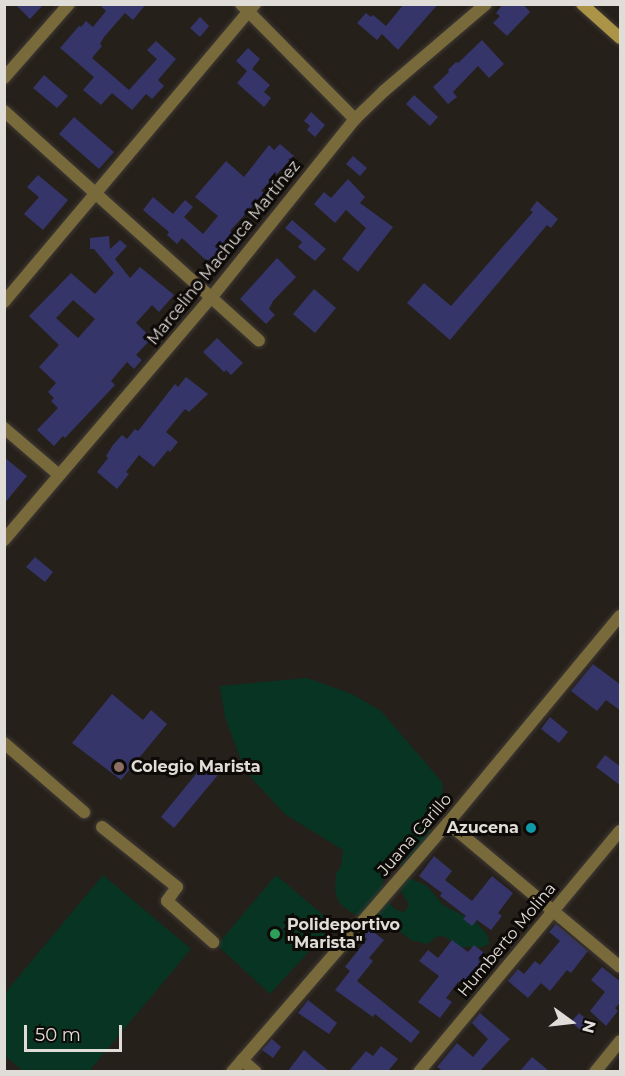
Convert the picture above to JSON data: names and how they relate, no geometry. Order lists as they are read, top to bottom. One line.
{"streets":{"street":["Marcelino Machuca Martínez","Juana Carillo","Humberto Molina"]},"places":["Colegio Marista","Azucena","Polideportivo \"Marista\""],"scale_bar":"50 m","north":"right"}
